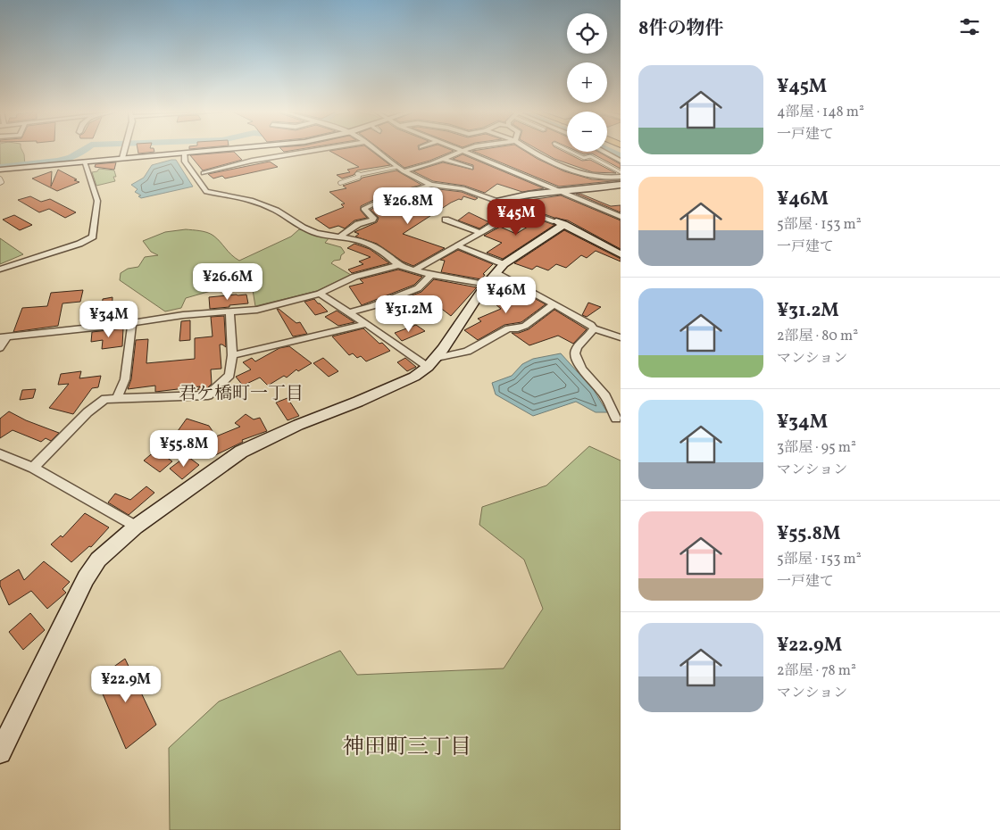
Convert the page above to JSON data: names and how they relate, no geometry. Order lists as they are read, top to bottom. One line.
{"districts":["君ケ橋町一丁目","神田町三丁目"],"page":{"heading":"8件の物件","map_buttons":["+","−"],"list":[{"name":"¥45M","note":"4部屋 · 148 m² · 一戸建て"},{"name":"¥46M","note":"5部屋 · 153 m² · 一戸建て"},{"name":"¥31.2M","note":"2部屋 · 80 m² · マンション"},{"name":"¥34M","note":"3部屋 · 95 m² · マンション"},{"name":"¥55.8M","note":"5部屋 · 153 m² · 一戸建て"},{"name":"¥22.9M","note":"2部屋 · 78 m² · マンション"}],"price":["¥26.8M","¥45M","¥26.6M","¥46M","¥31.2M","¥34M","¥55.8M","¥22.9M"]}}
